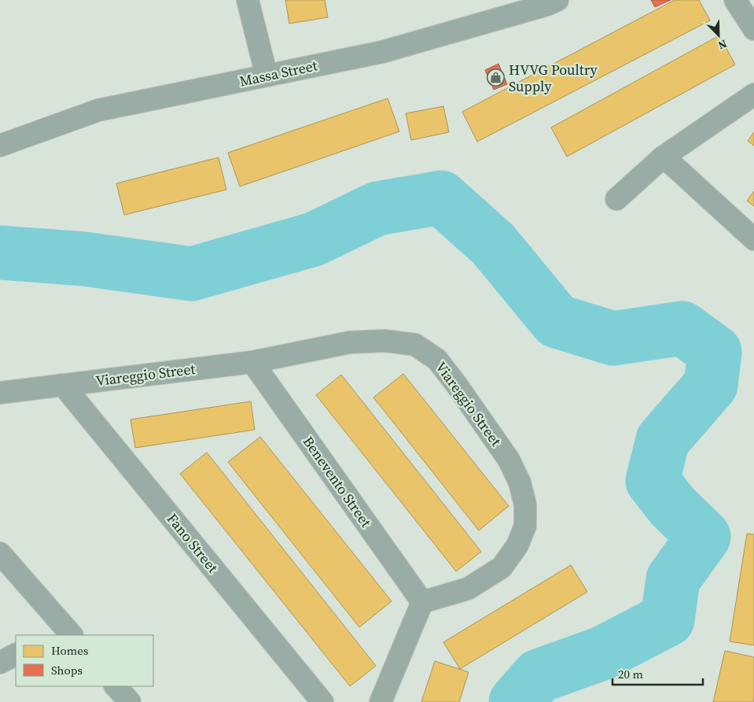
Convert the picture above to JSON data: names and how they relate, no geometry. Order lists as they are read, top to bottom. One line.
{"streets":{"street":["Massa Street","Viareggio Street","Benevento Street","Fano Street"]},"crossings":[["Viareggio Street","Benevento Street"],["Viareggio Street","Fano Street"]],"places":{"shop":["HVVG Poultry Supply"]},"legend":["Homes","Shops"],"scale_bar":"20 m","north":"bottom right"}
